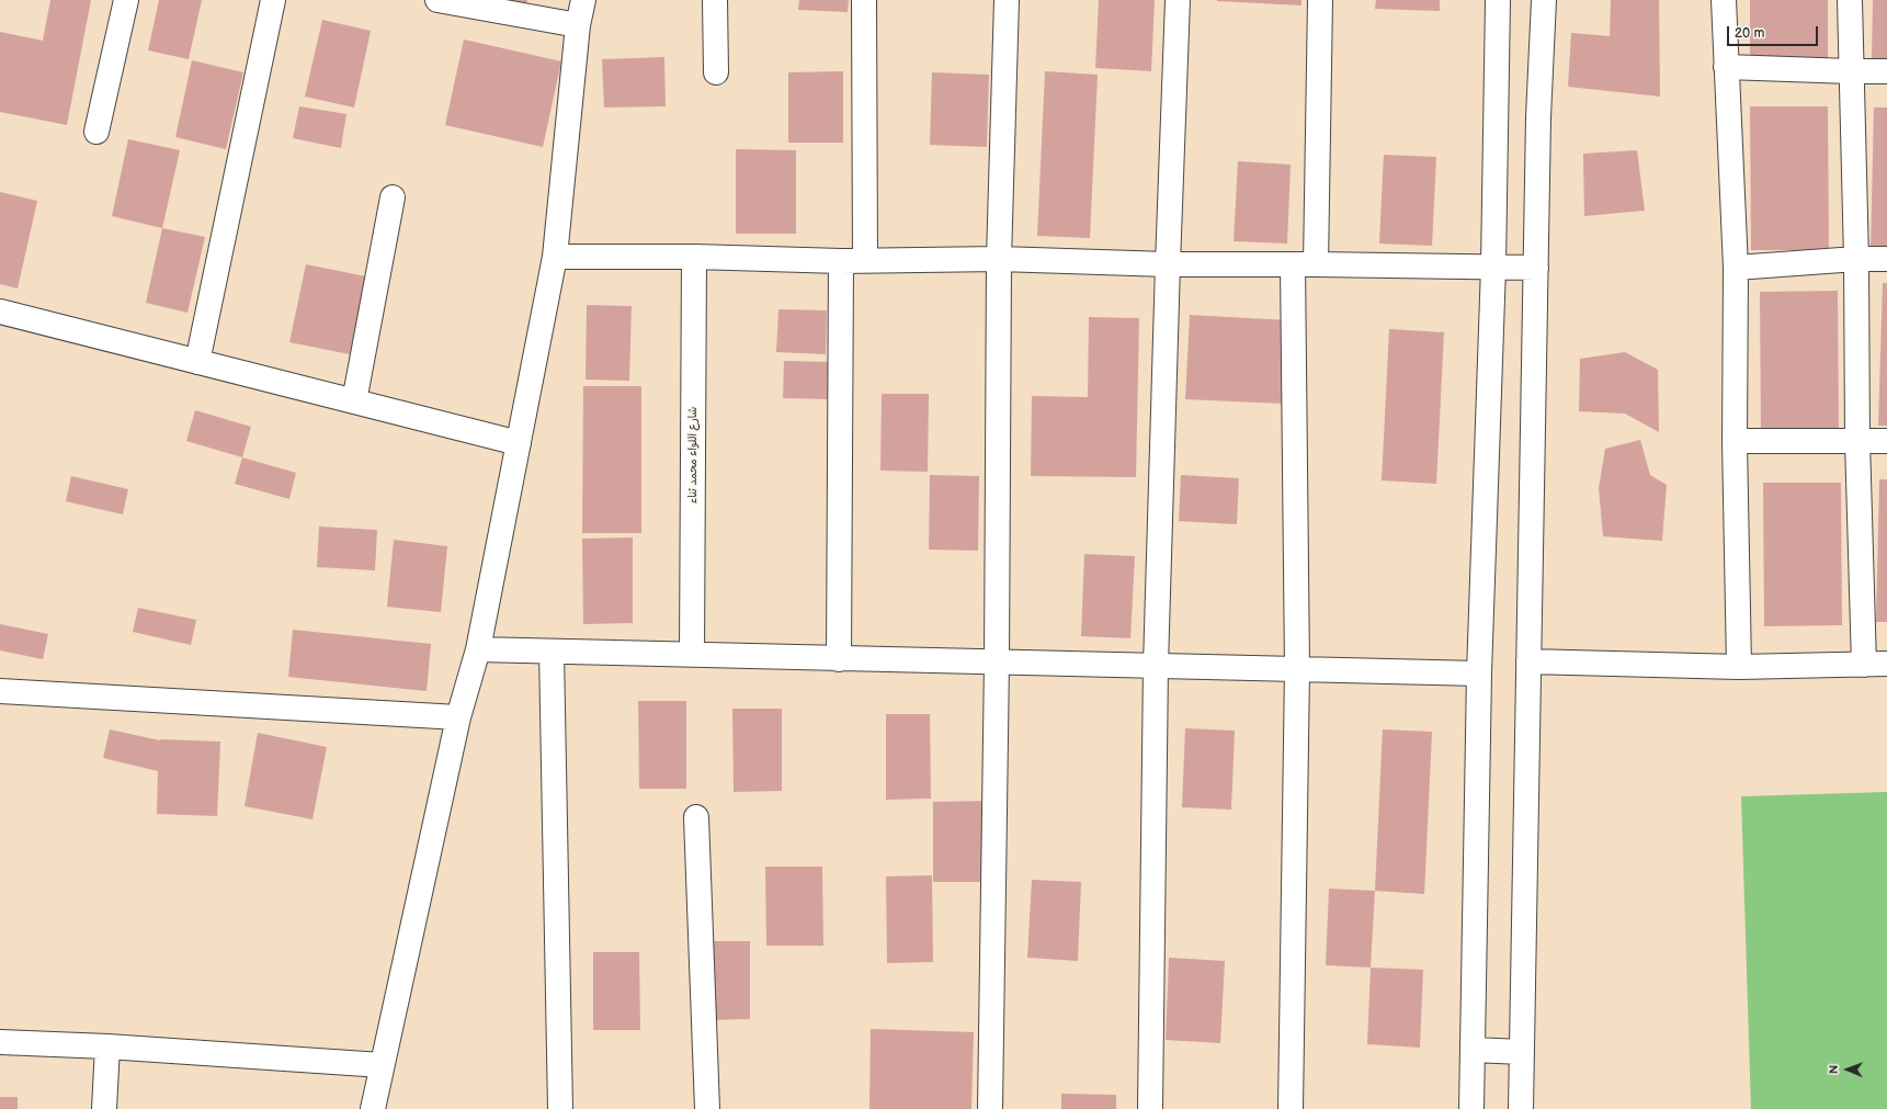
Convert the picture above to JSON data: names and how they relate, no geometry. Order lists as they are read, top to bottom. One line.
{"streets":{"street":["شارع اللواء محمد ثناء"]},"scale_bar":"20 m","north":"left"}
